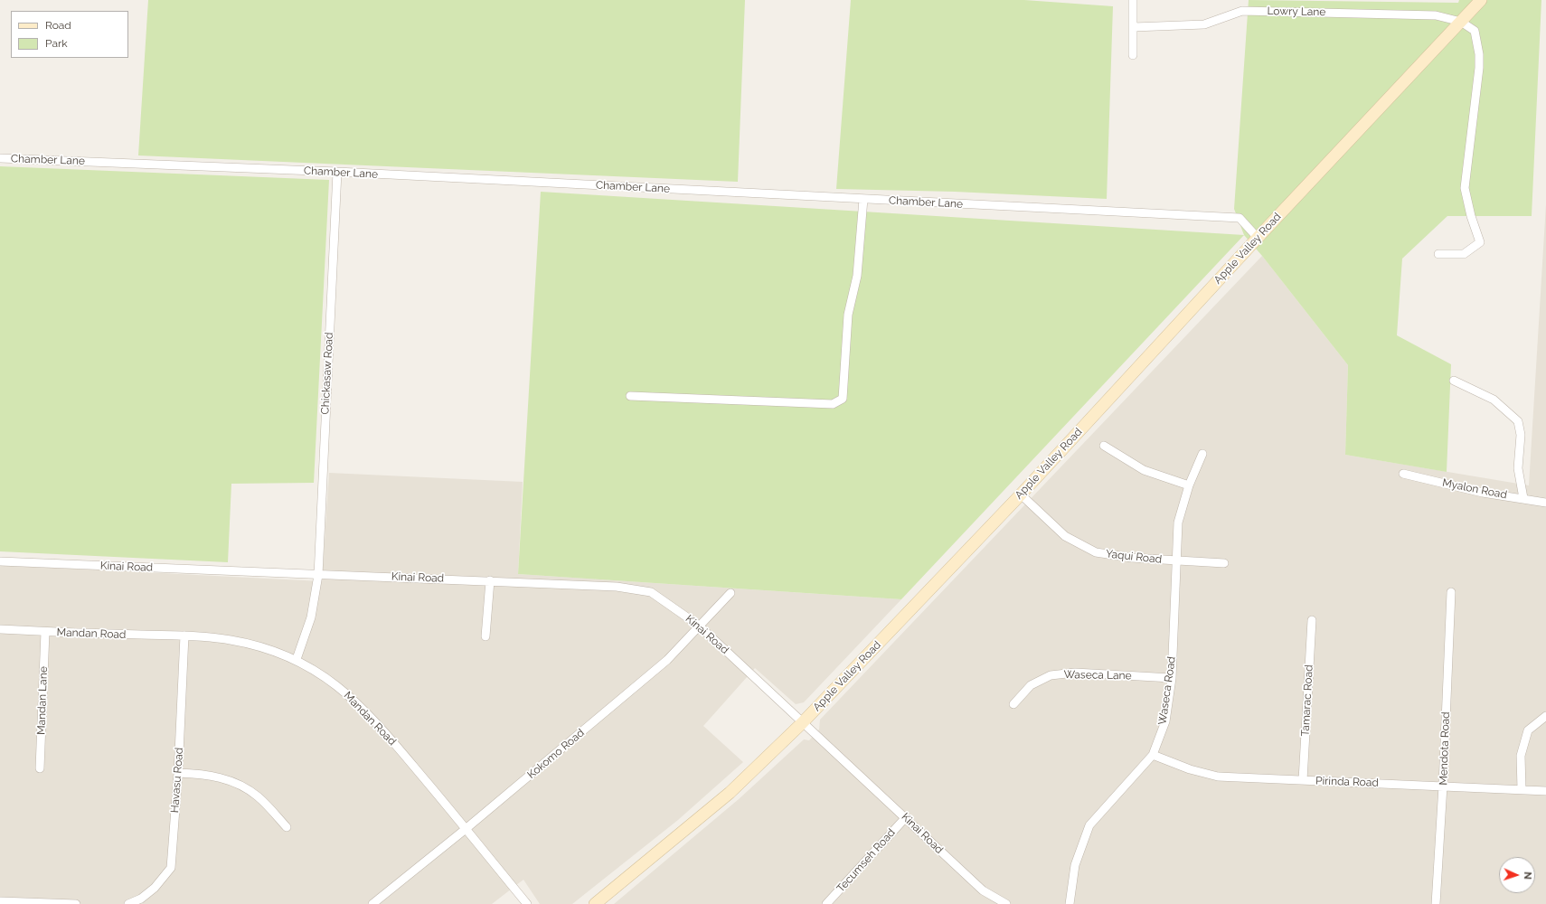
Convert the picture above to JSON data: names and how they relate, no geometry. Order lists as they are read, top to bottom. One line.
{"streets":{"main road":["Apple Valley Road"],"street":["Lowry Lane","Chamber Lane","Chickasaw Road","Myalon Road","Yaqui Road","Kinai Road","Mandan Road","Waseca Lane","Waseca Road","Mandan Lane","Tamarac Road","Mendota Road","Kokomo Road","Havasu Road","Pirinda Road","Tecumseh Road"]},"crossings":[["Lowry Lane","Apple Valley Road"],["Chamber Lane","Apple Valley Road"],["Chamber Lane","Chickasaw Road"],["Apple Valley Road","Yaqui Road"],["Apple Valley Road","Kinai Road"],["Chickasaw Road","Kinai Road"],["Yaqui Road","Waseca Road"],["Kinai Road","Kokomo Road"],["Kinai Road","Tecumseh Road"],["Mandan Road","Mandan Lane"],["Mandan Road","Kokomo Road"],["Mandan Road","Havasu Road"],["Waseca Lane","Waseca Road"],["Waseca Road","Pirinda Road"],["Tamarac Road","Pirinda Road"],["Mendota Road","Pirinda Road"]],"legend":["Road","Park"],"north":"right"}
